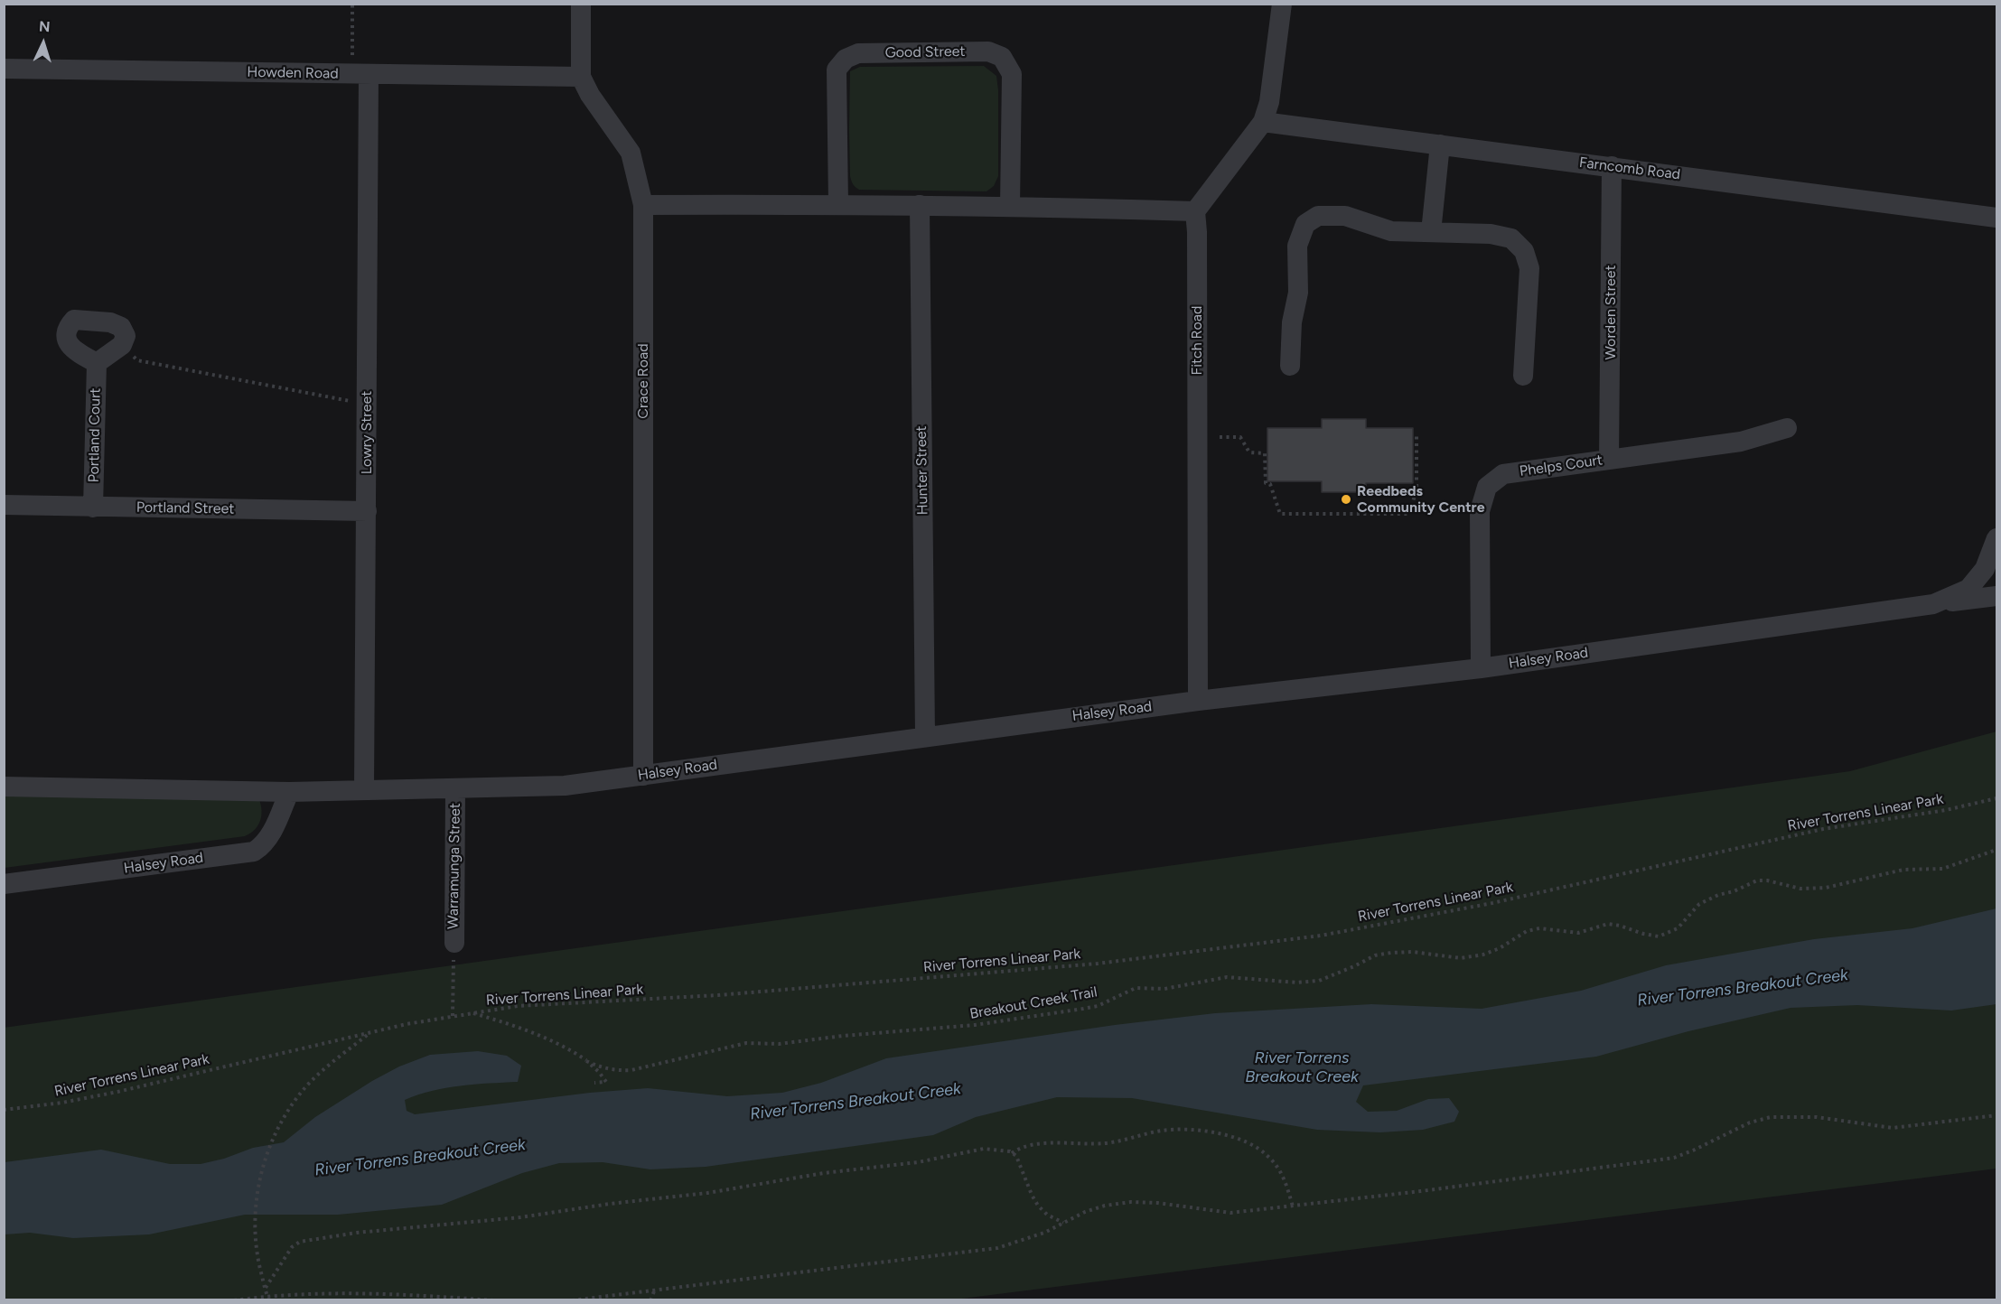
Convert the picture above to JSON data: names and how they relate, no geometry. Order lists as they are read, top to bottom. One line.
{"streets":{"street":["Good Street","Howden Road","Farncomb Road","Worden Street","Fitch Road","Crace Road","Lowry Street","Portland Court","Phelps Court","Hunter Street","Portland Street","Halsey Road","Warramunga Street"],"path":["River Torrens Linear Park","Breakout Creek Trail"]},"crossings":[["Howden Road","Crace Road"],["Howden Road","Lowry Street"],["Farncomb Road","Worden Street"],["Worden Street","Phelps Court"],["Fitch Road","Halsey Road"],["Crace Road","Halsey Road"],["Lowry Street","Portland Street"],["Lowry Street","Halsey Road"],["Portland Court","Portland Street"],["Phelps Court","Halsey Road"],["Hunter Street","Halsey Road"],["Halsey Road","Warramunga Street"]],"water":["River Torrens Breakout Creek"],"places":["Reedbeds Community Centre"],"north":"top"}
